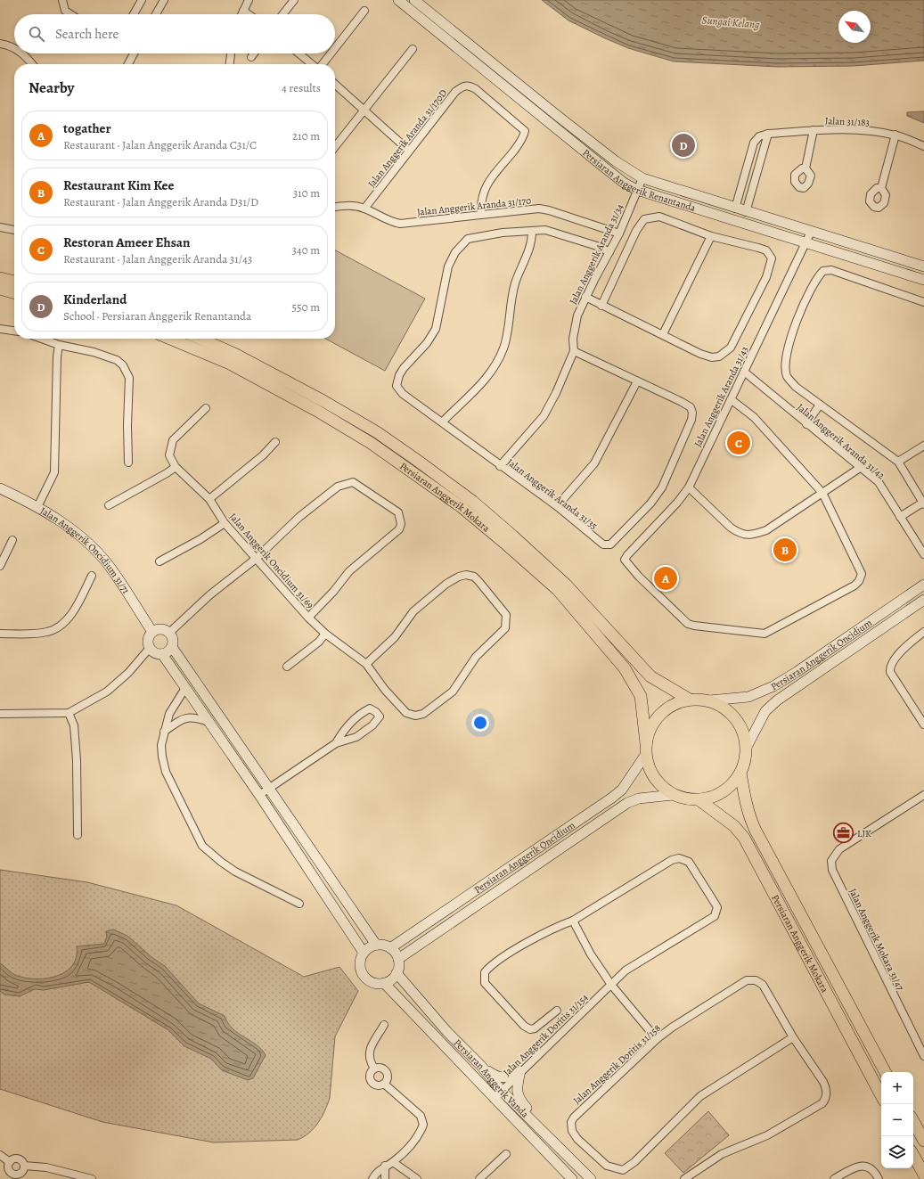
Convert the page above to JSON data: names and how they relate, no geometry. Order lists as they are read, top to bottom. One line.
{"streets":{"main road":["Persiaran Anggerik Mokara"],"street":["Jalan 31/183","Jalan Anggerik Aranda 31/170D","Persiaran Anggerik Renantanda","Jalan Anggerik Aranda 31/170","Jalan Anggerik Aranda 31/34","Jalan Anggerik Aranda 31/43","Jalan Anggerik Aranda 31/42","Jalan Anggerik Aranda 31/35","Jalan Anggerik Oncidium 31/71","Jalan Anggerik Oncidium 31/69","Persiaran Anggerik Oncidium","Jalan Anggerik Mokara 31/47","Jalan Anggerik Doritis 31/154","Jalan Anggerik Doritis 31/158","Persiaran Anggerik Vanda"]},"crossings":[["Jalan Anggerik Aranda 31/170D","Jalan Anggerik Aranda 31/170"],["Persiaran Anggerik Renantanda","Jalan Anggerik Aranda 31/34"],["Persiaran Anggerik Renantanda","Jalan Anggerik Aranda 31/43"],["Jalan Anggerik Aranda 31/170","Jalan Anggerik Aranda 31/34"],["Jalan Anggerik Aranda 31/34","Jalan Anggerik Aranda 31/35"],["Jalan Anggerik Aranda 31/43","Jalan Anggerik Aranda 31/42"],["Persiaran Anggerik Mokara","Persiaran Anggerik Oncidium"],["Persiaran Anggerik Oncidium","Persiaran Anggerik Vanda"],["Jalan Anggerik Doritis 31/154","Persiaran Anggerik Vanda"]],"water":["Sungai Kelang"],"places":{"office":["LJK"]},"north":"top left","page":{"search":"Search here","heading":["Nearby","4 results"],"list":[{"mark":"A","name":"togather","note":"Restaurant · Jalan Anggerik Aranda C31/C","value":"210 m"},{"mark":"B","name":"Restaurant Kim Kee","note":"Restaurant · Jalan Anggerik Aranda D31/D","value":"310 m"},{"mark":"C","name":"Restoran Ameer Ehsan","note":"Restaurant · Jalan Anggerik Aranda 31/43","value":"340 m"},{"mark":"D","name":"Kinderland","note":"School · Persiaran Anggerik Renantanda","value":"550 m"}],"pins":["D","C","B","A"],"map_buttons":["+","−"]}}
